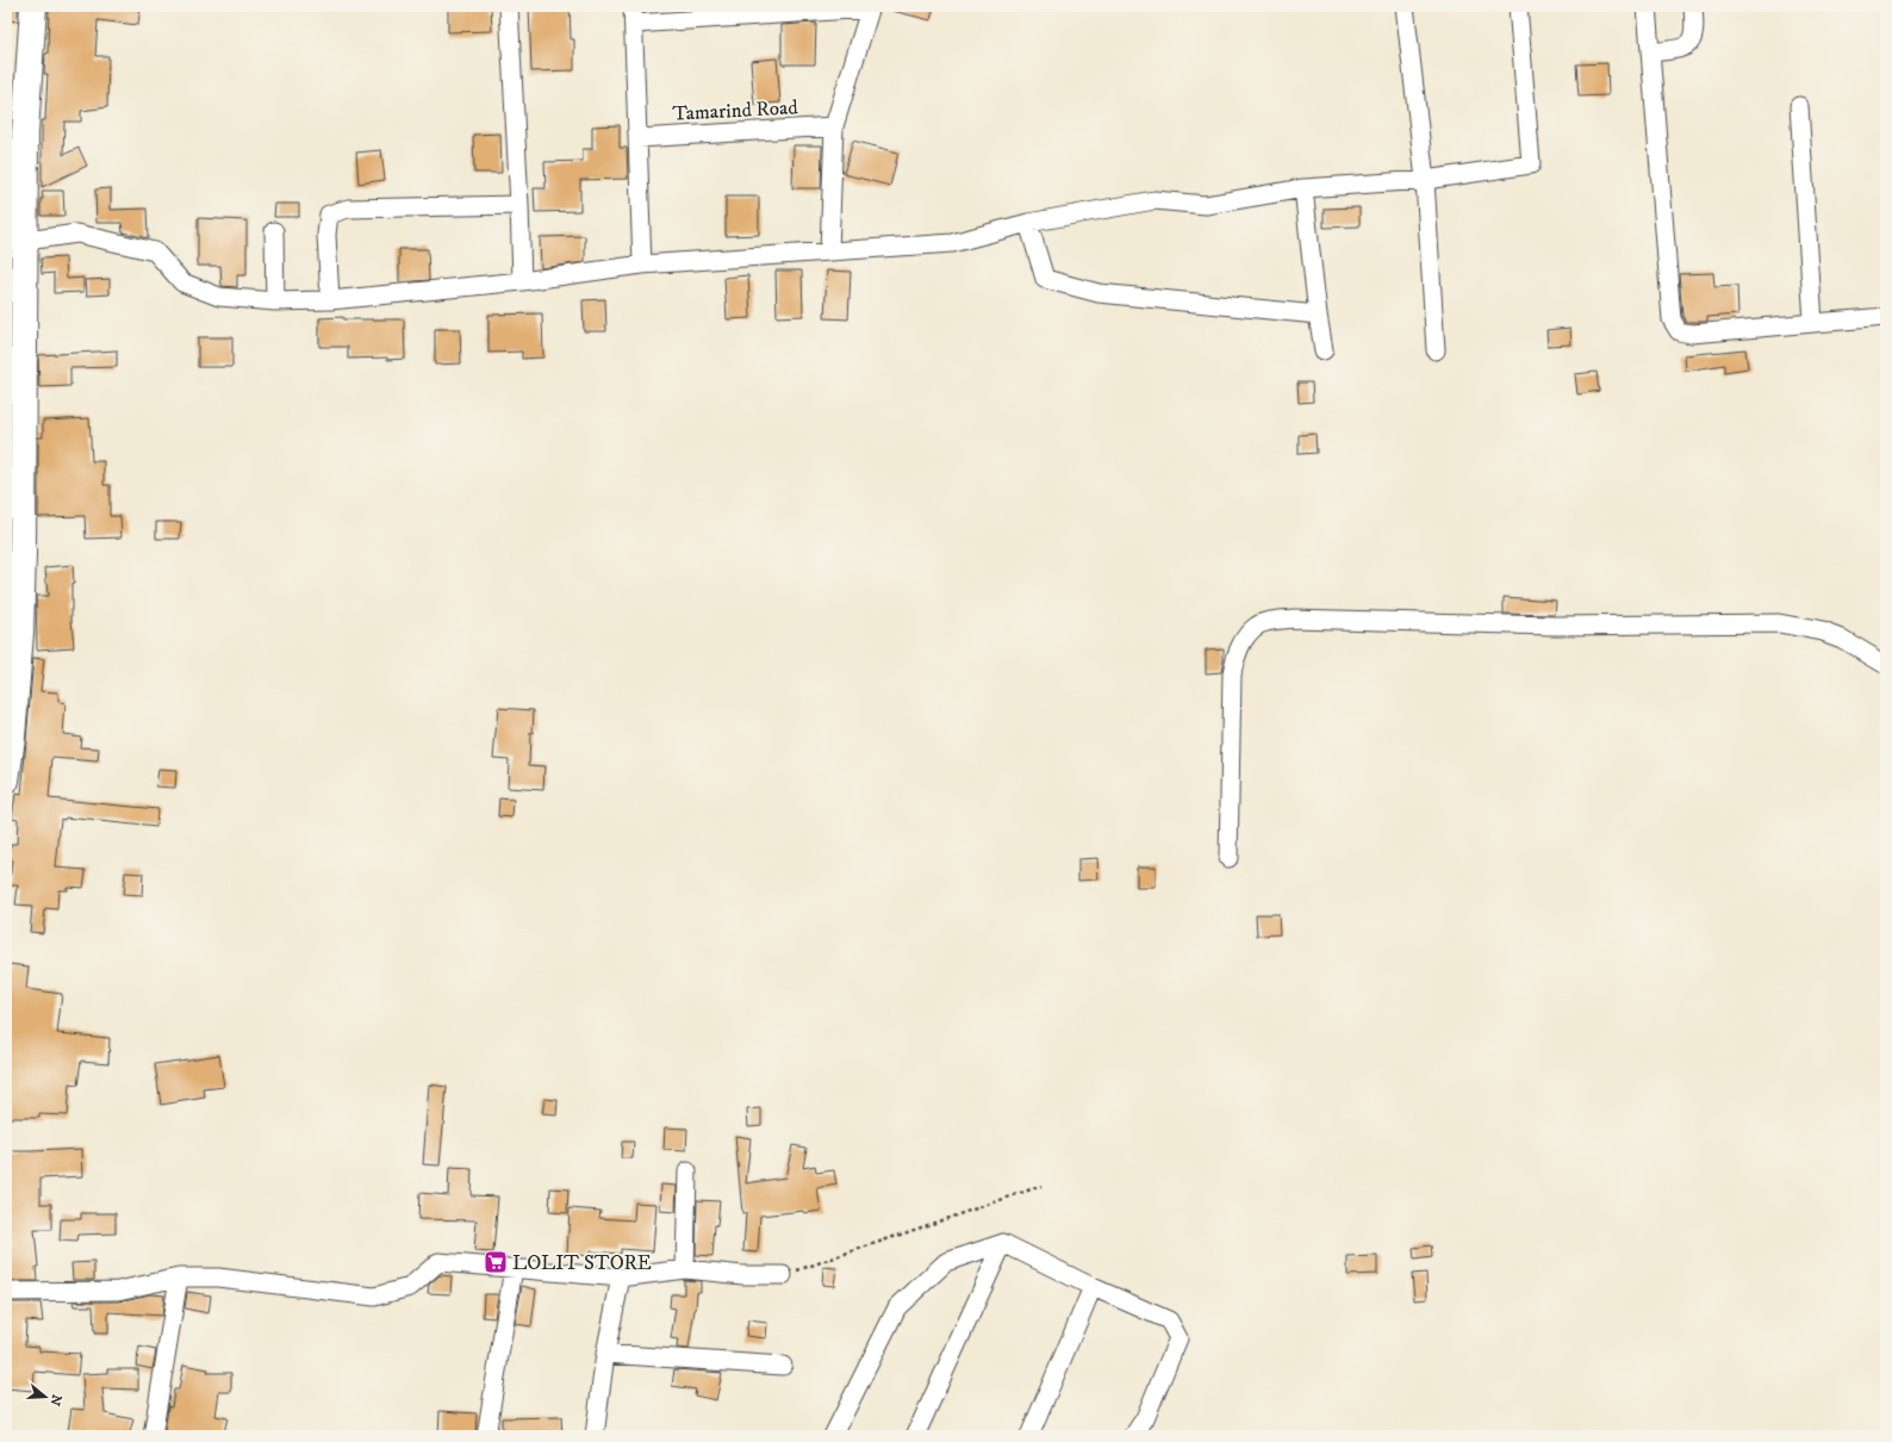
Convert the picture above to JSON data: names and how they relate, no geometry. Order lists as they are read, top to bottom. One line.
{"streets":{"street":["Tamarind Road"]},"places":{"supermarket":["LOLIT STORE"]},"north":"right"}
